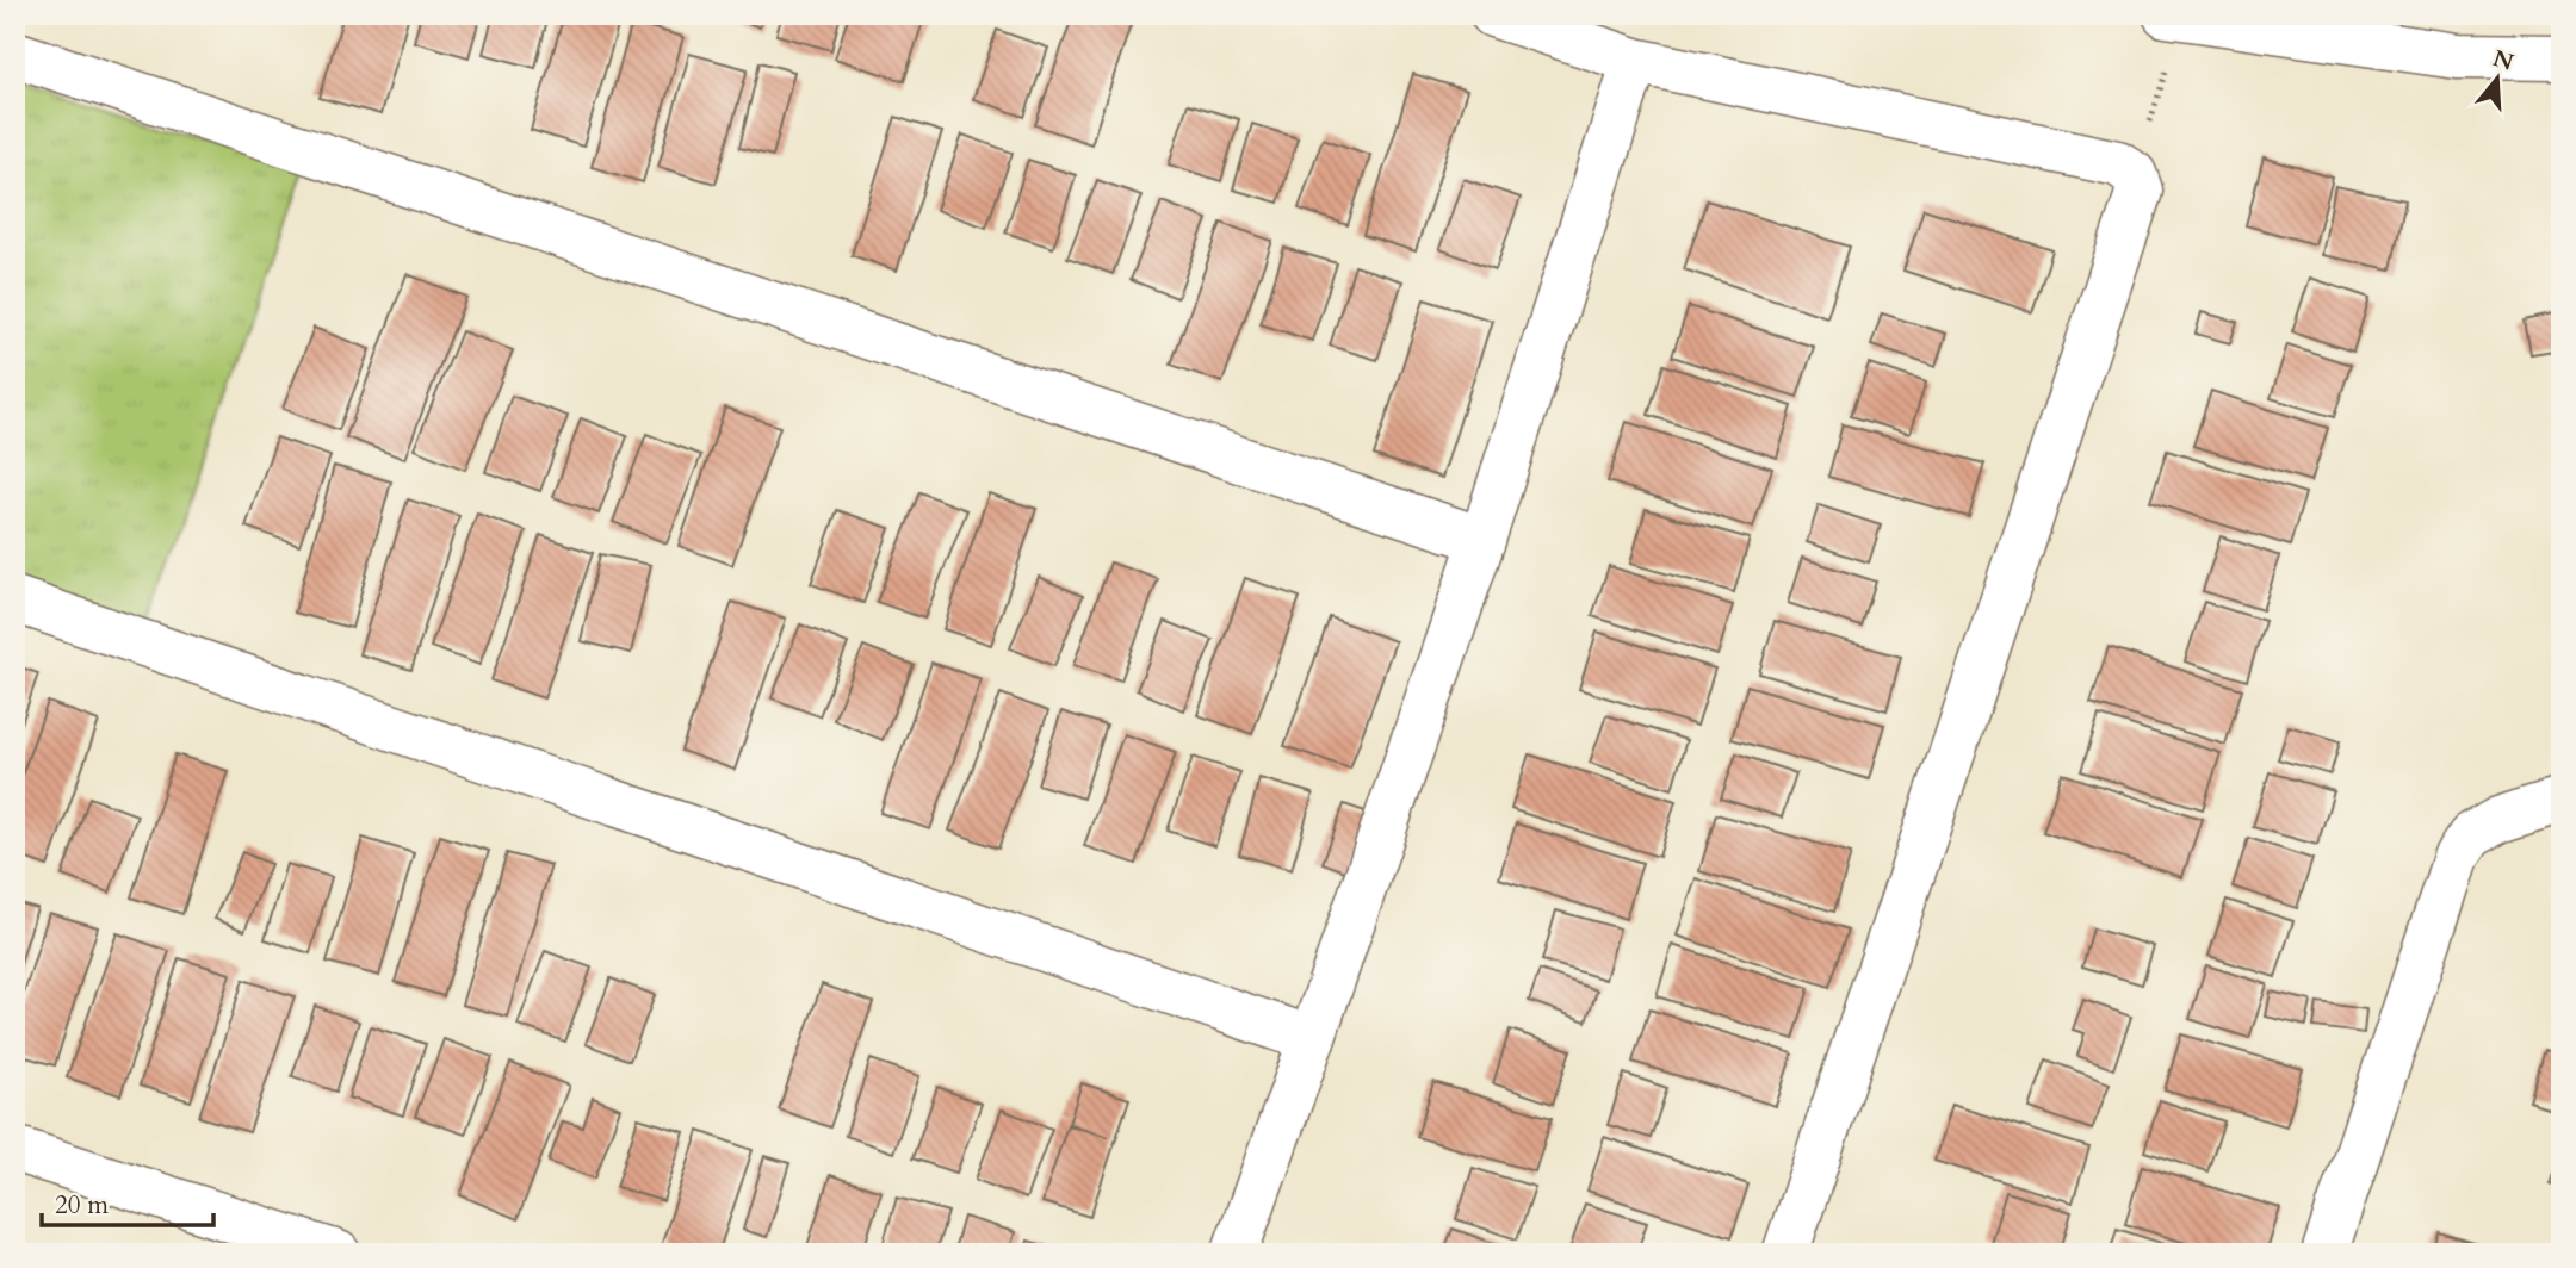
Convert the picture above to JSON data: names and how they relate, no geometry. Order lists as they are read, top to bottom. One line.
{"scale_bar":"20 m","north":"top"}
